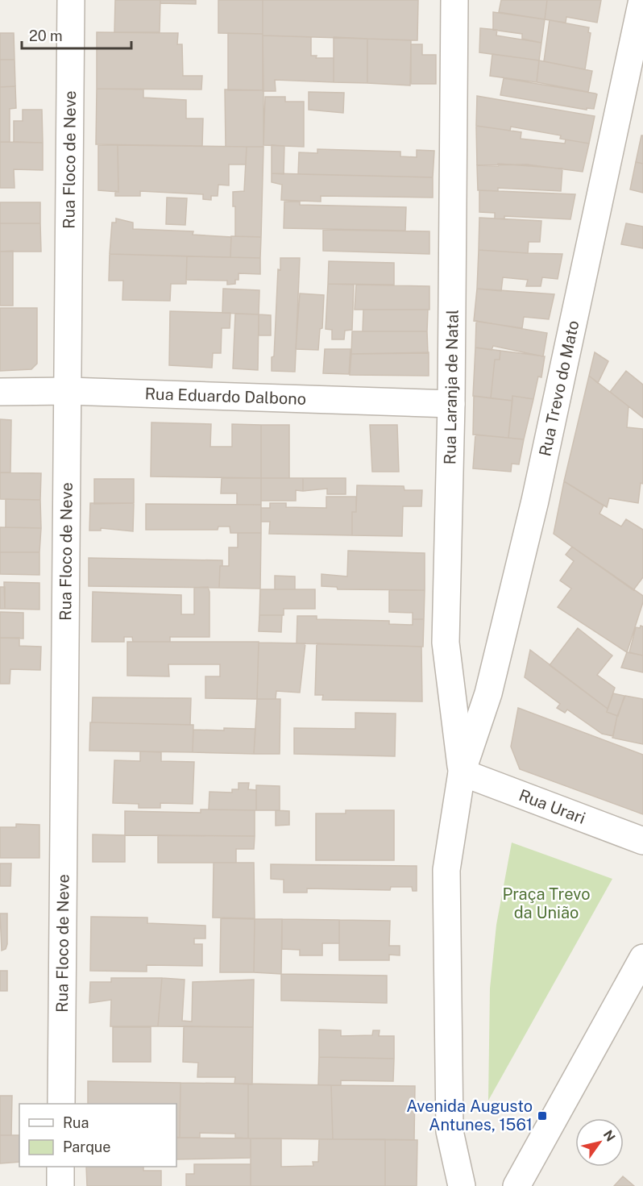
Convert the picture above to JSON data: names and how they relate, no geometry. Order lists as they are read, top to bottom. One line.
{"streets":{"street":["Rua Floco de Neve","Rua Laranja de Natal","Rua Trevo do Mato","Rua Eduardo Dalbono","Rua Urari"]},"crossings":[["Rua Floco de Neve","Rua Eduardo Dalbono"],["Rua Laranja de Natal","Rua Trevo do Mato"],["Rua Laranja de Natal","Rua Eduardo Dalbono"],["Rua Laranja de Natal","Rua Urari"],["Rua Trevo do Mato","Rua Urari"]],"parks":["Praça Trevo da União"],"places":{"transit":["Avenida Augusto Antunes, 1561"]},"legend":["Rua","Parque"],"scale_bar":"20 m","north":"top right"}
